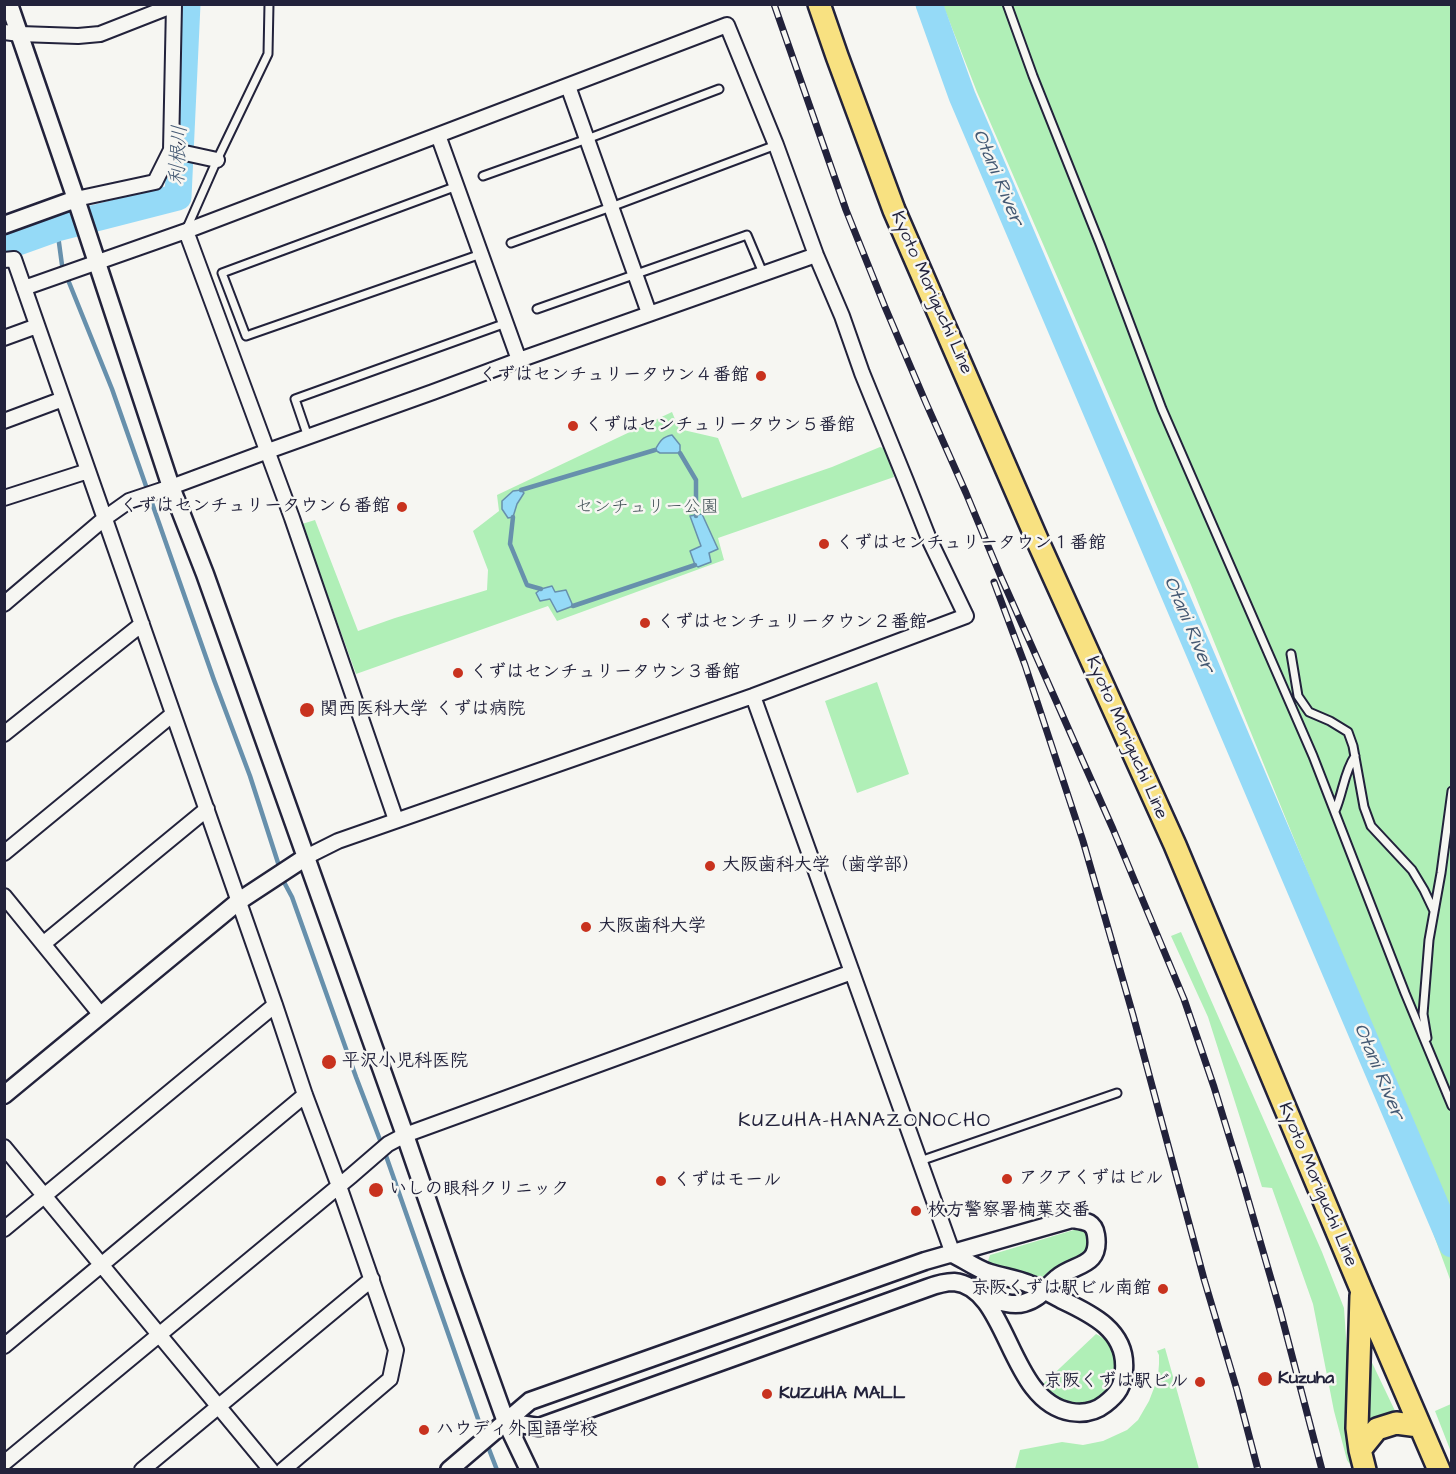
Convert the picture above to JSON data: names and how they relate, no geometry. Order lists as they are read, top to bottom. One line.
{"streets":{"main road":["Kyoto Moriguchi Line"]},"districts":["KUZUHA-HANAZONOCHO"],"water":["利根川","Otani River"],"parks":["センチュリー公園"],"places":["くずはセンチュリータウン４番館","くずはセンチュリータウン５番館","くずはセンチュリータウン６番館","くずはセンチュリータウン１番館","くずはセンチュリータウン２番館","くずはセンチュリータウン３番館","関西医科大学 くずは病院","大阪歯科大学（歯学部）","大阪歯科大学","平沢小児科医院","アクアくずはビル","くずはモール","いしの眼科クリニック","枚方警察署楠葉交番","京阪くずは駅ビル南館","Kuzuha","京阪くずは駅ビル","KUZUHA MALL","ハウディ外国語学校"]}
